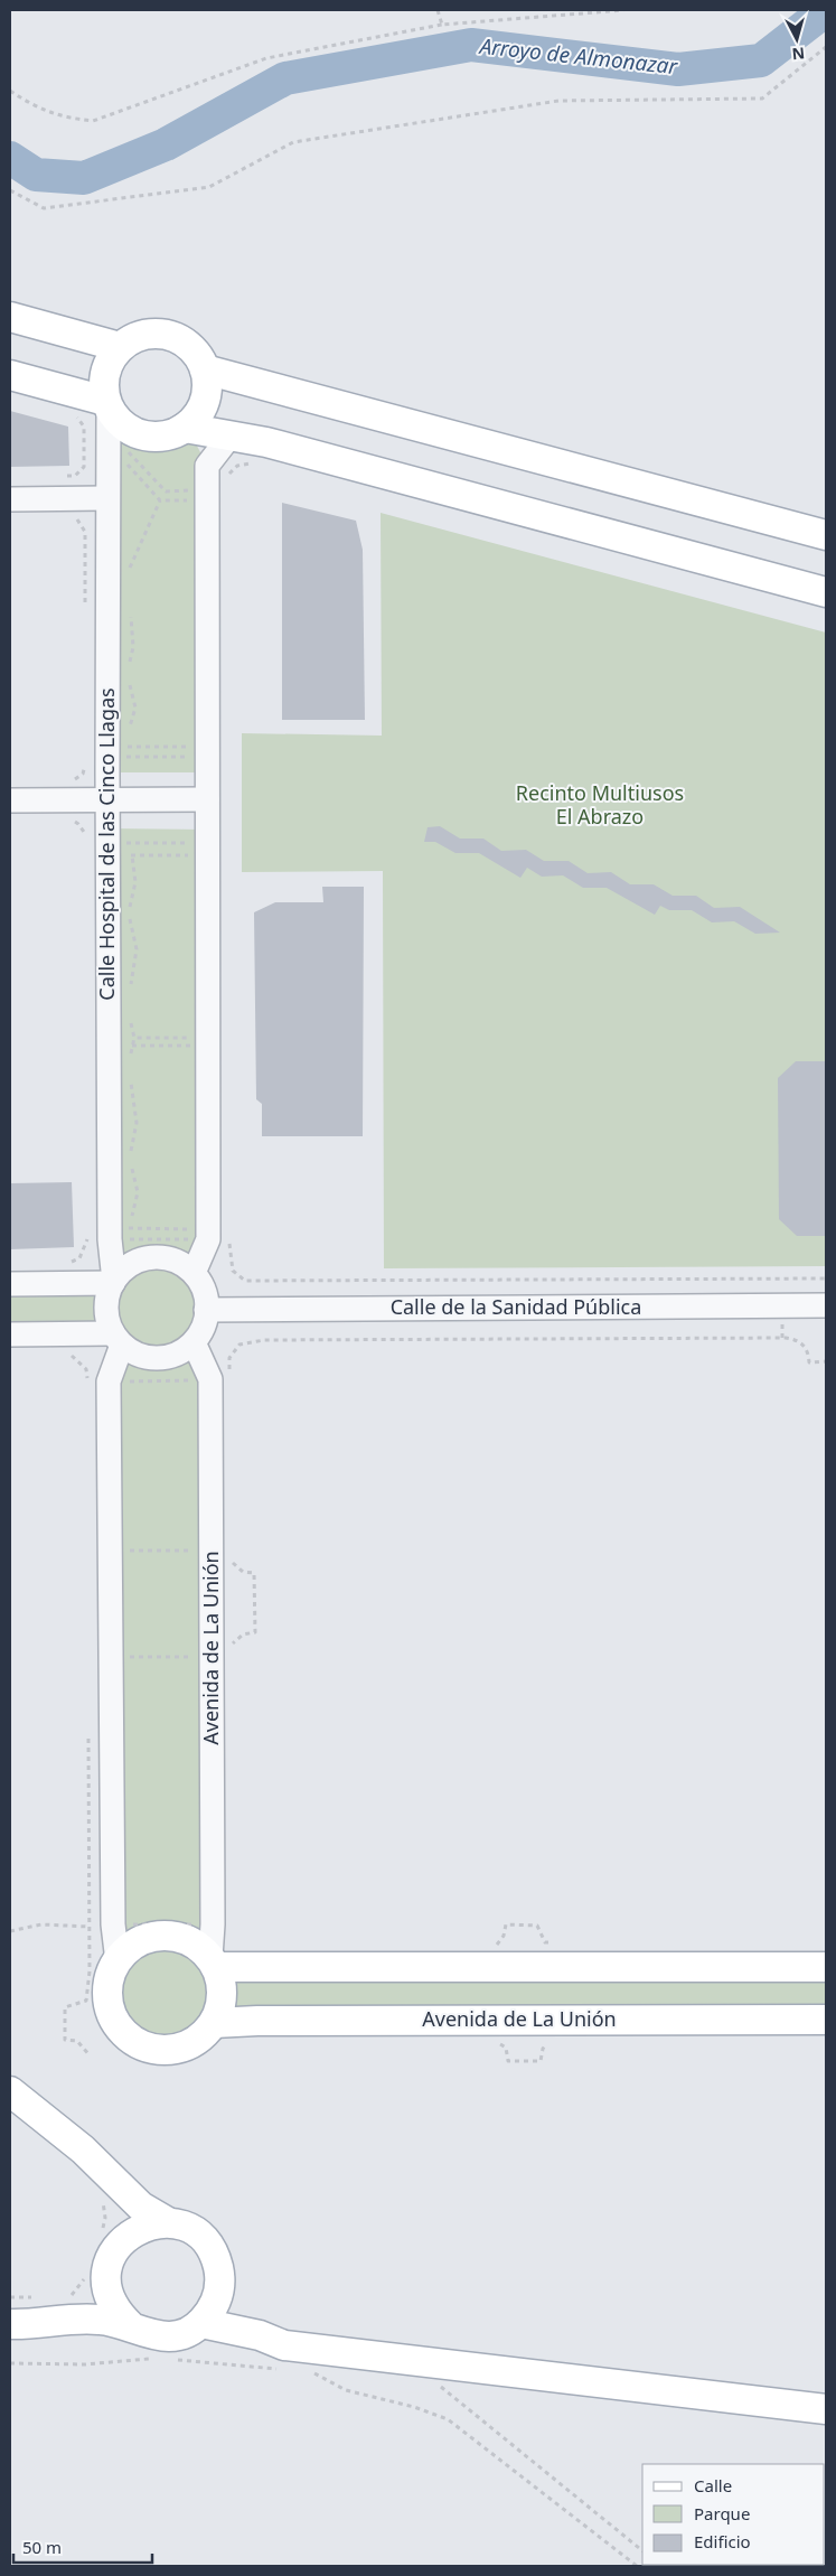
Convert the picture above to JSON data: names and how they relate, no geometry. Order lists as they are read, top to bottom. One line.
{"streets":{"main road":["Avenida de La Unión"],"street":["Calle Hospital de las Cinco Llagas","Calle de la Sanidad Pública"]},"crossings":[["Calle Hospital de las Cinco Llagas","Calle de la Sanidad Pública"],["Calle Hospital de las Cinco Llagas","Avenida de La Unión"],["Calle de la Sanidad Pública","Avenida de La Unión"]],"water":["Arroyo de Almonazar"],"parks":["Recinto Multiusos El Abrazo"],"legend":["Calle","Parque","Edificio"],"scale_bar":"50 m","north":"bottom"}
